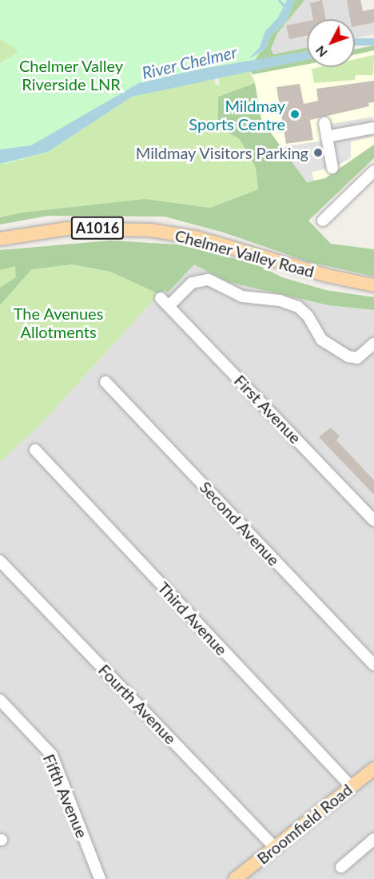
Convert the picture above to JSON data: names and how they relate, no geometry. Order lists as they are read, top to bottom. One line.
{"streets":{"main road":["A1016","Chelmer Valley Road","Broomfield Road"],"street":["First Avenue","Second Avenue","Third Avenue","Fourth Avenue","Fifth Avenue"]},"crossings":[["Third Avenue","Broomfield Road"],["Fourth Avenue","Broomfield Road"]],"water":["River Chelmer"],"parks":["Chelmer Valley Riverside LNR","The Avenues Allotments"],"places":["Mildmay Sports Centre","Mildmay Visitors Parking"],"north":"bottom left"}
